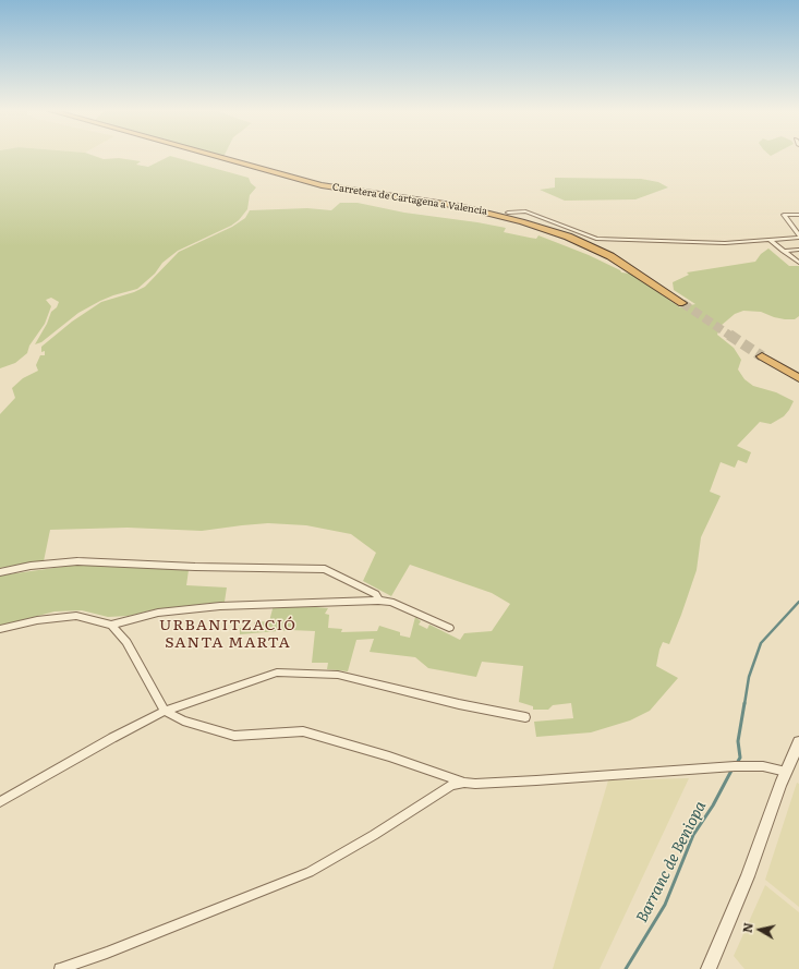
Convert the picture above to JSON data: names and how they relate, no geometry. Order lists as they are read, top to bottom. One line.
{"streets":{"highway":["Carretera de Cartagena a Valencia"]},"districts":["URBANITZACIÓ SANTA MARTA"],"water":["Barranc de Beniopa"],"north":"left"}
